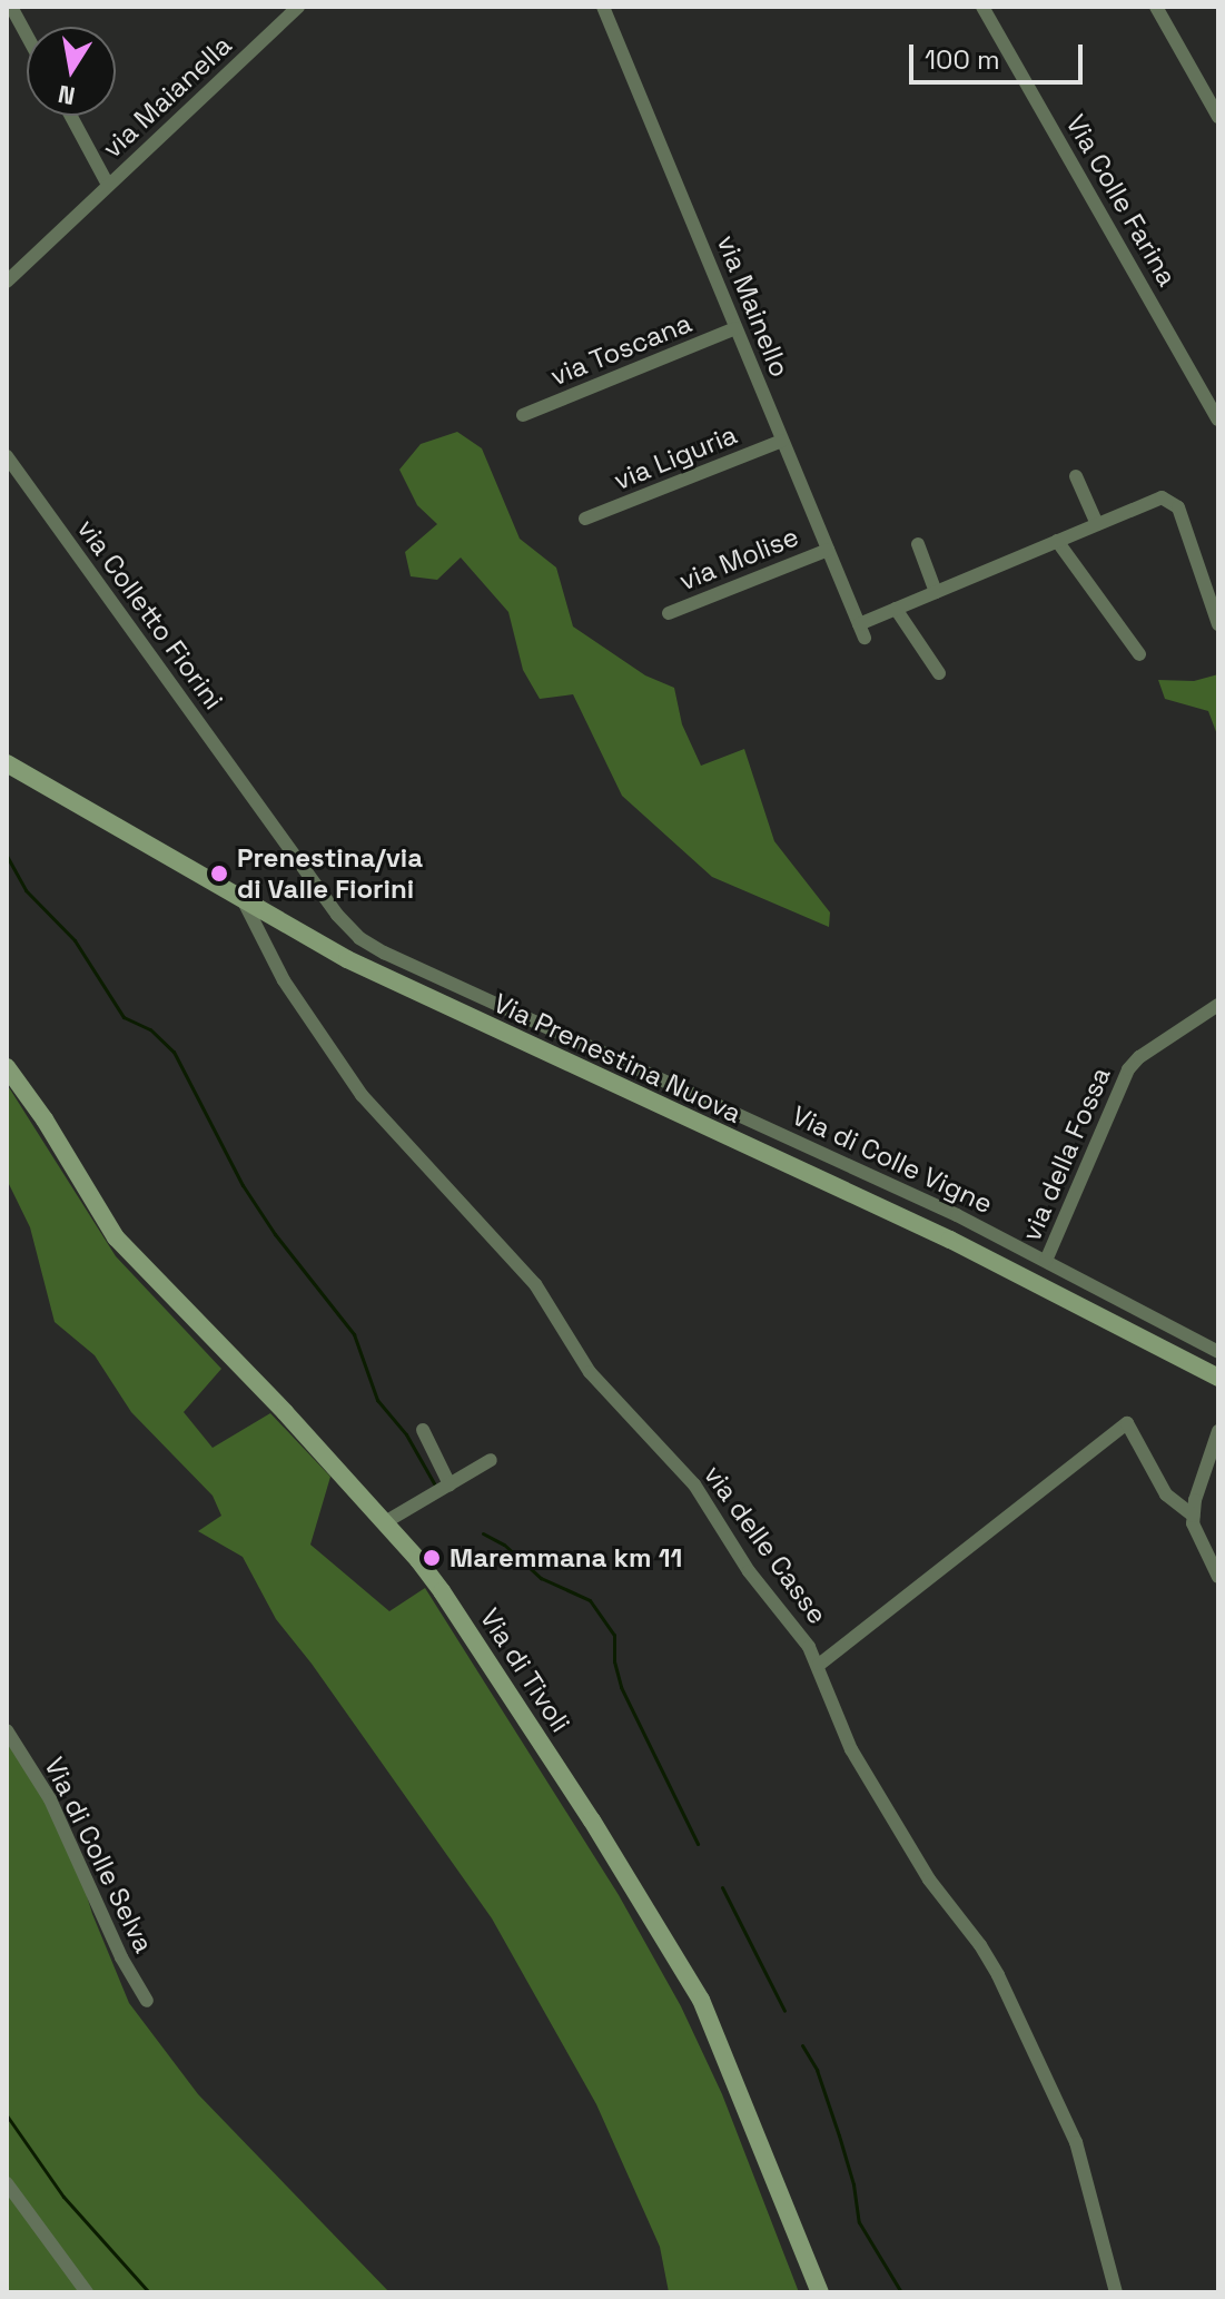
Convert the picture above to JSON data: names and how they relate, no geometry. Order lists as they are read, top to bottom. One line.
{"streets":{"main road":["Via Prenestina Nuova","Via di Tivoli"],"street":["via Maianella","Via Colle Farina","via Mainello","via Toscana","via Liguria","via Molise","via Colletto Fiorini","via della Fossa","Via di Colle Vigne","via delle Casse","Via di Colle Selva"]},"crossings":[["via Mainello","via Toscana"],["via Mainello","via Liguria"],["via Mainello","via Molise"],["via Colletto Fiorini","Via di Colle Vigne"],["Via Prenestina Nuova","via delle Casse"],["via della Fossa","Via di Colle Vigne"]],"places":["Prenestina/via di Valle Fiorini","Maremmana km 11"],"scale_bar":"100 m","north":"bottom"}
